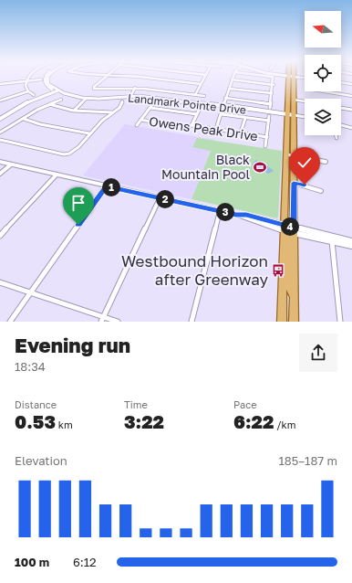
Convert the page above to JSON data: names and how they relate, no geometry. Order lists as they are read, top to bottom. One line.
{"streets":{"street":["Landmark Pointe Drive","Owens Peak Drive"]},"places":{"sports":["Black Mountain Pool"],"bus stop":["Westbound Horizon after Greenway"]},"north":"left","page":{"pins":["1","2","3","4"],"heading":["Evening run","18:34"],"stats":[["Distance","0.53 km"],["Time","3:22"],["Pace","6:22 /km"]],"chart":["Elevation","185–187 m"],"list":[{"name":"100 m","note":"6:12"}]}}
